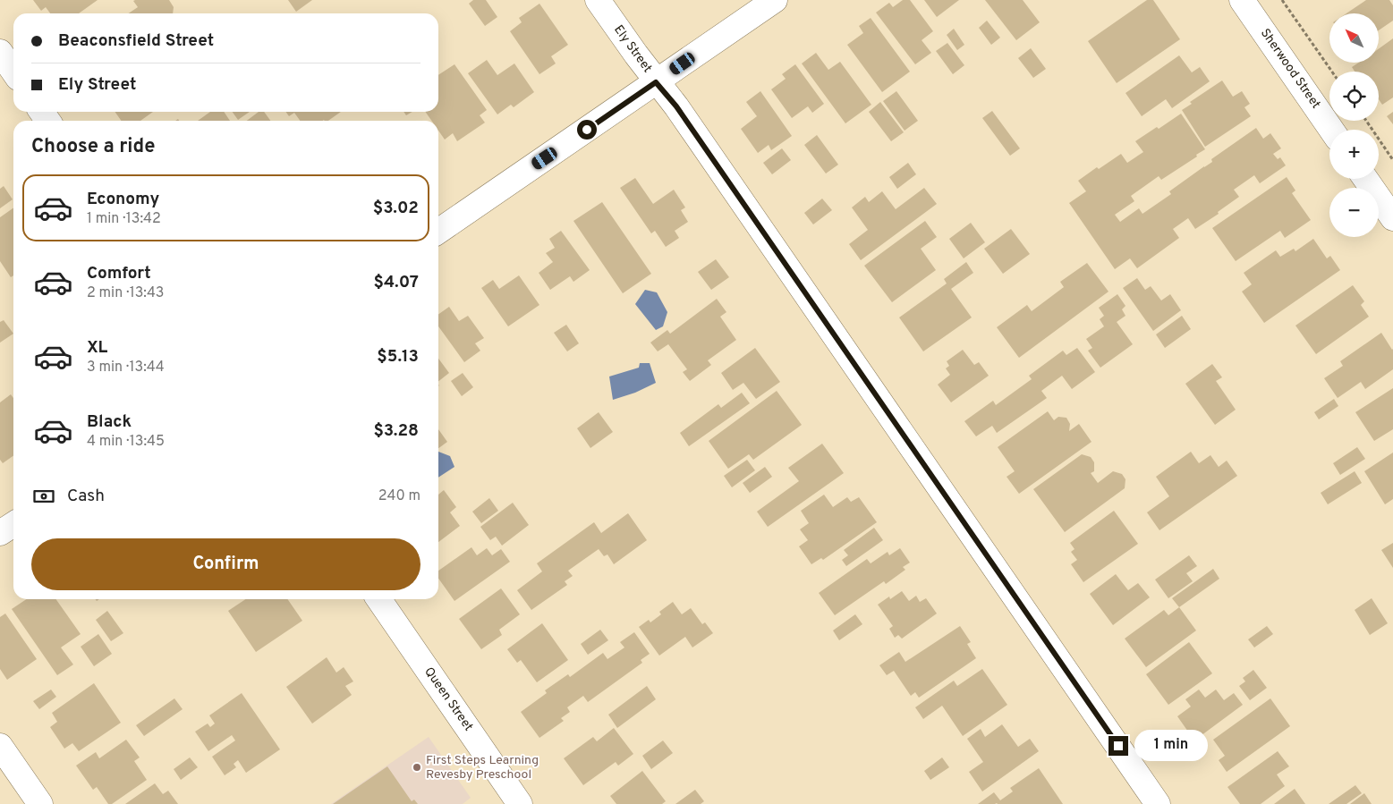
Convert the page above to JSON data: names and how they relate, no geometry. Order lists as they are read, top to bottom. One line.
{"streets":{"street":["Ely Street","Sherwood Street","Queen Street"]},"places":["First Steps Learning Revesby Preschool"],"north":"top left","page":{"map_buttons":["+","−"],"banner":["Beaconsfield Street","Ely Street"],"heading":"Choose a ride","list":[{"name":"Economy","note":"1 min · 13:42","value":"$3.02"},{"name":"Comfort","note":"2 min · 13:43","value":"$4.07"},{"name":"XL","note":"3 min · 13:44","value":"$5.13"},{"name":"Black","note":"4 min · 13:45","value":"$3.28"}],"pay":["Cash","240 m"],"buttons":"Confirm","bubble":"1 min"}}
